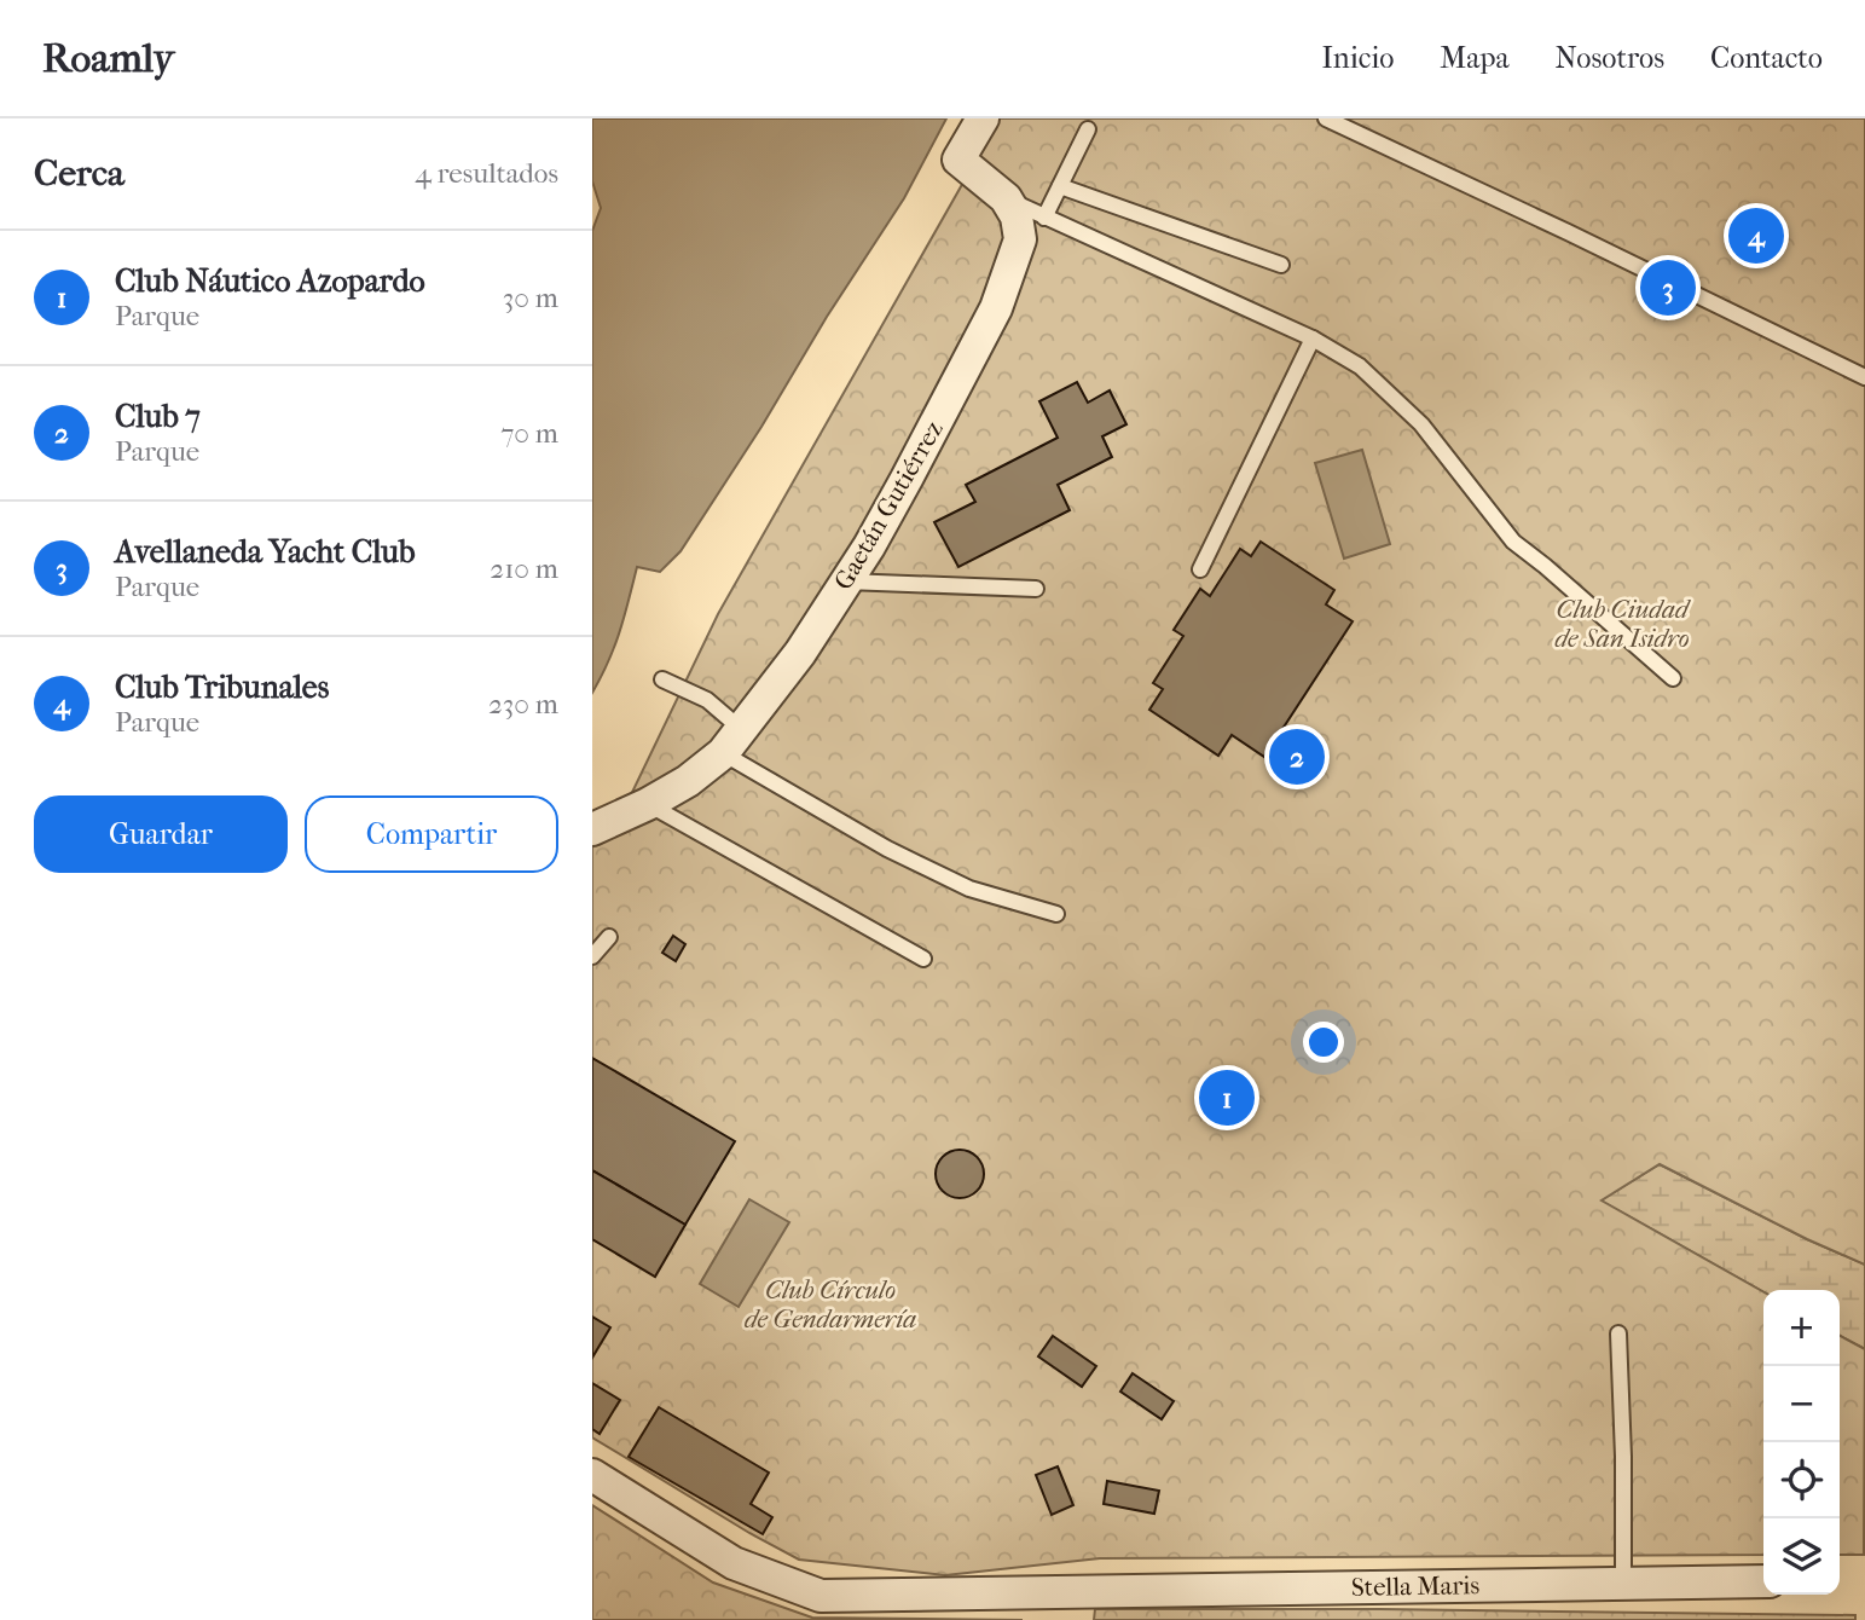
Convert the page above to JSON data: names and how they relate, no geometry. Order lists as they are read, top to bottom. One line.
{"streets":{"street":["Gaetán Gutiérrez","Stella Maris"]},"parks":["Club Ciudad de San Isidro","Club Círculo de Gendarmería"],"page":{"header":"Roamly","nav":["Inicio","Mapa","Nosotros","Contacto"],"heading":["Cerca","4 resultados"],"pins":["4","3","2","1"],"list":[{"mark":"1","name":"Club Náutico Azopardo","note":"Parque","value":"30 m"},{"mark":"2","name":"Club 7","note":"Parque","value":"70 m"},{"mark":"3","name":"Avellaneda Yacht Club","note":"Parque","value":"210 m"},{"mark":"4","name":"Club Tribunales","note":"Parque","value":"230 m"}],"buttons":["Guardar","Compartir"],"map_buttons":["+","−"]}}
